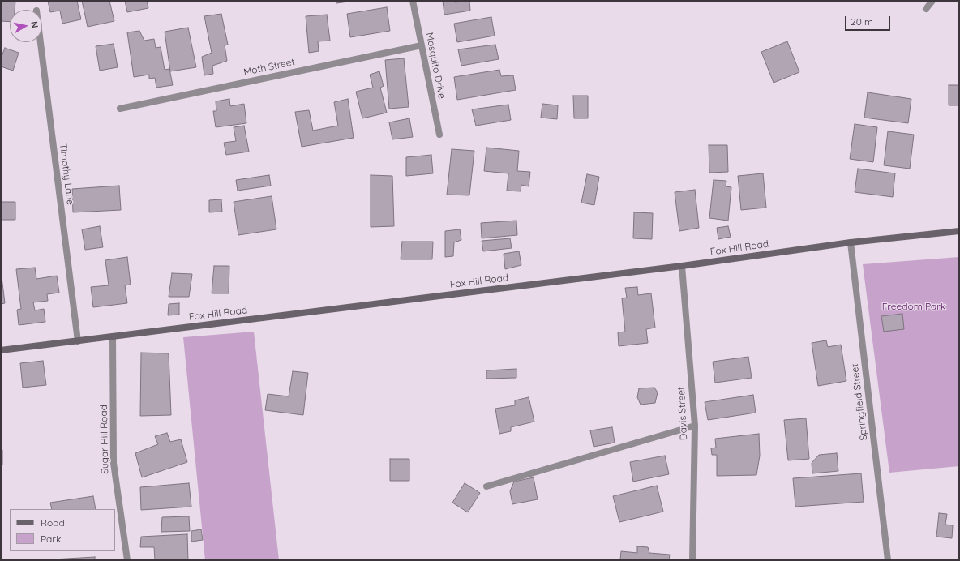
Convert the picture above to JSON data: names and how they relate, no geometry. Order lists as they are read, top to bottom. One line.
{"streets":{"main road":["Fox Hill Road"],"street":["Mosquito Drive","Moth Street","Timothy Lane","Springfield Street","Davis Street","Sugar Hill Road"]},"crossings":[["Mosquito Drive","Moth Street"],["Timothy Lane","Fox Hill Road"],["Fox Hill Road","Springfield Street"],["Fox Hill Road","Davis Street"],["Fox Hill Road","Sugar Hill Road"]],"parks":["Freedom Park"],"legend":["Road","Park"],"scale_bar":"20 m","north":"right"}
